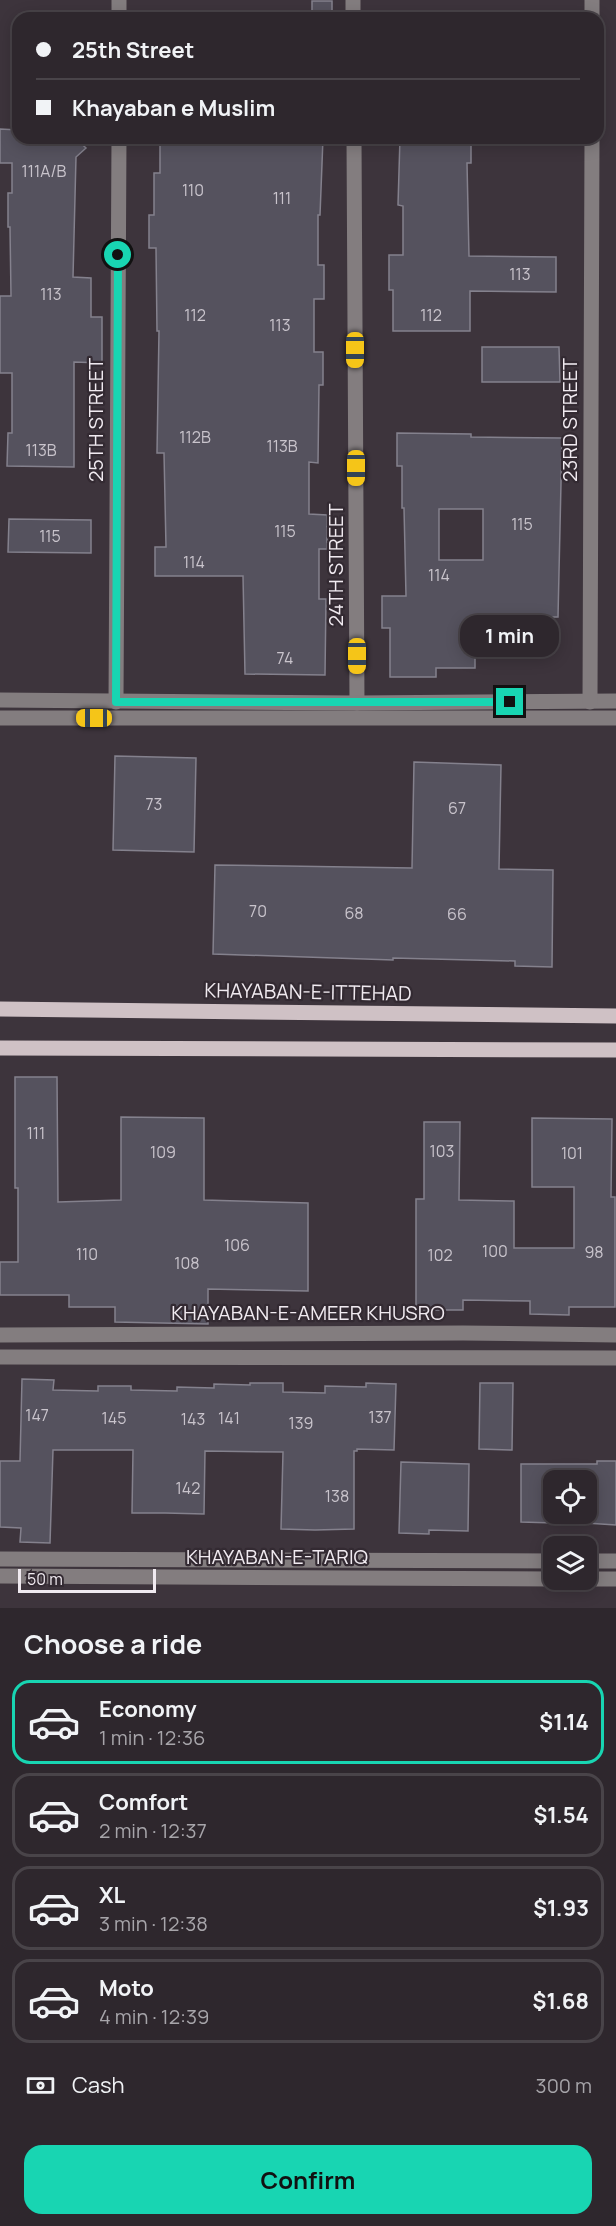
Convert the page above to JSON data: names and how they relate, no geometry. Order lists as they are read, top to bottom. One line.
{"streets":{"main road":["KHAYABAN-E-ITTEHAD"],"street":["25TH STREET","23RD STREET","24TH STREET","KHAYABAN-E-AMEER KHUSRO","KHAYABAN-E-TARIQ"]},"house_numbers":["111A/B","110","111","113","113","112","112","113","112B","113B","113B","115","115","115","114","114","74","73","67","70","68","66","111","103","109","101","106","100","98","110","102","108","147","137","145","141","143","139","142","138"],"scale_bar":"50 m","page":{"banner":["25th Street","Khayaban e Muslim"],"bubble":"1 min","scale":"50 m","heading":"Choose a ride","list":[{"name":"Economy","note":"1 min · 12:36","value":"$1.14"},{"name":"Comfort","note":"2 min · 12:37","value":"$1.54"},{"name":"XL","note":"3 min · 12:38","value":"$1.93"},{"name":"Moto","note":"4 min · 12:39","value":"$1.68"}],"pay":["Cash","300 m"],"buttons":"Confirm"}}
